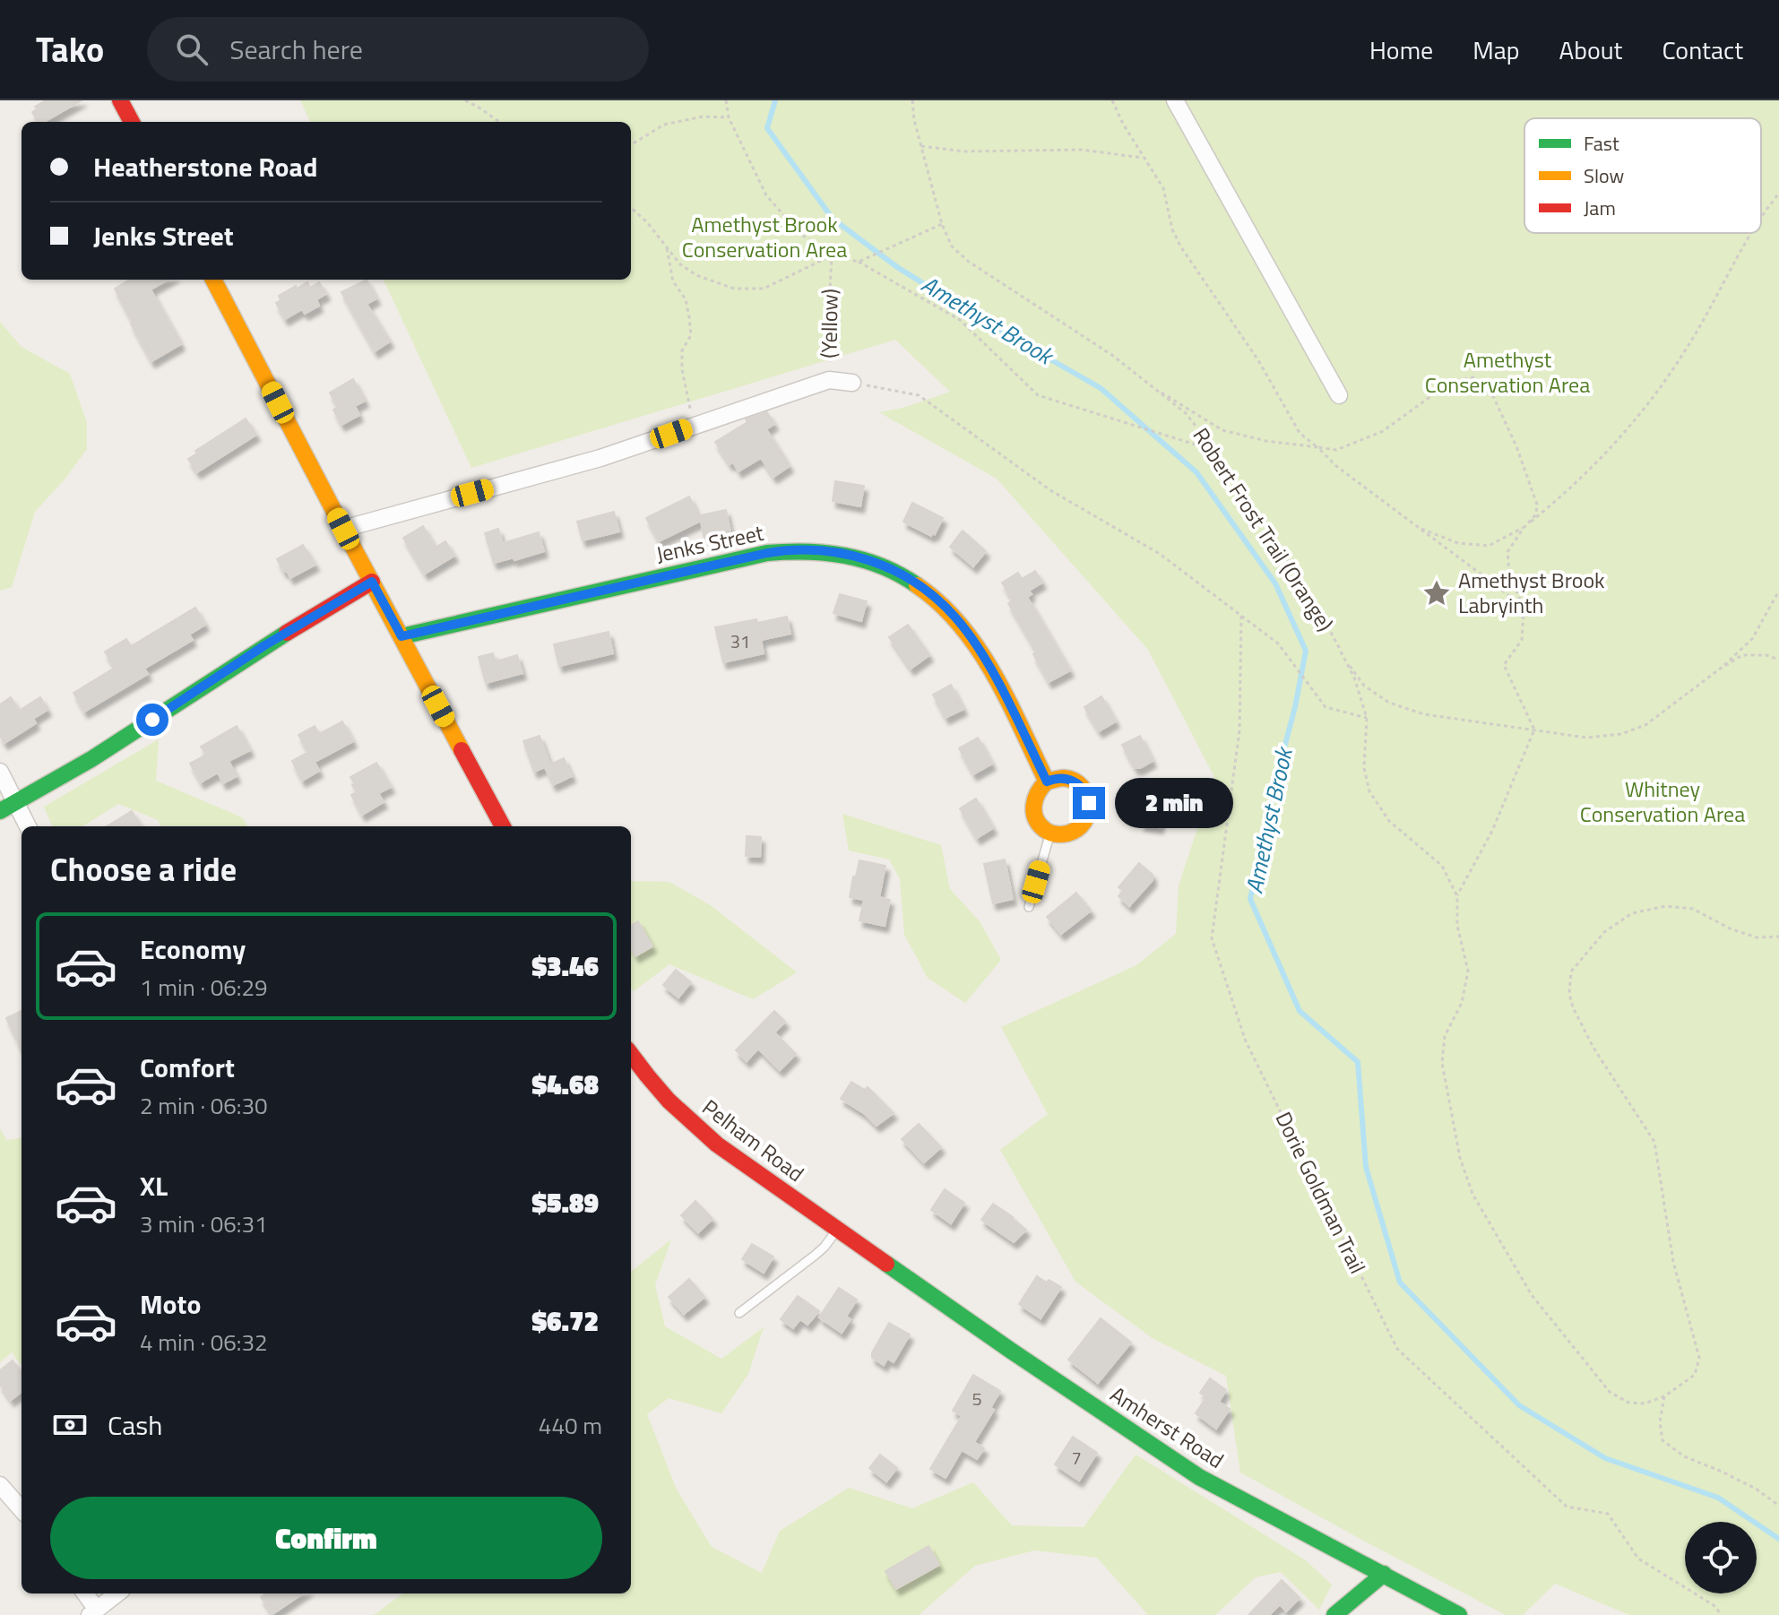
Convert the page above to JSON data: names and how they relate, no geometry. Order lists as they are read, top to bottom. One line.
{"streets":{"main road":["Jenks Street","Pelham Road","Amherst Road"],"path":["(Yellow)","Robert Frost Trail (Orange)","Dorie Goldman Trail"]},"crossings":[["Pelham Road","Amherst Road"]],"water":["Amethyst Brook"],"parks":["Amethyst Brook Conservation Area","Amethyst Conservation Area","Whitney Conservation Area"],"places":{"place":["Amethyst Brook Labryinth"]},"house_numbers":["31","5","7"],"legend":["Fast","Slow","Jam"],"page":{"header":"Tako","search":"Search here","nav":["Home","Map","About","Contact"],"banner":["Heatherstone Road","Jenks Street"],"bubble":"2 min","heading":"Choose a ride","list":[{"name":"Economy","note":"1 min · 06:29","value":"$3.46"},{"name":"Comfort","note":"2 min · 06:30","value":"$4.68"},{"name":"XL","note":"3 min · 06:31","value":"$5.89"},{"name":"Moto","note":"4 min · 06:32","value":"$6.72"}],"pay":["Cash","440 m"],"buttons":"Confirm"}}
